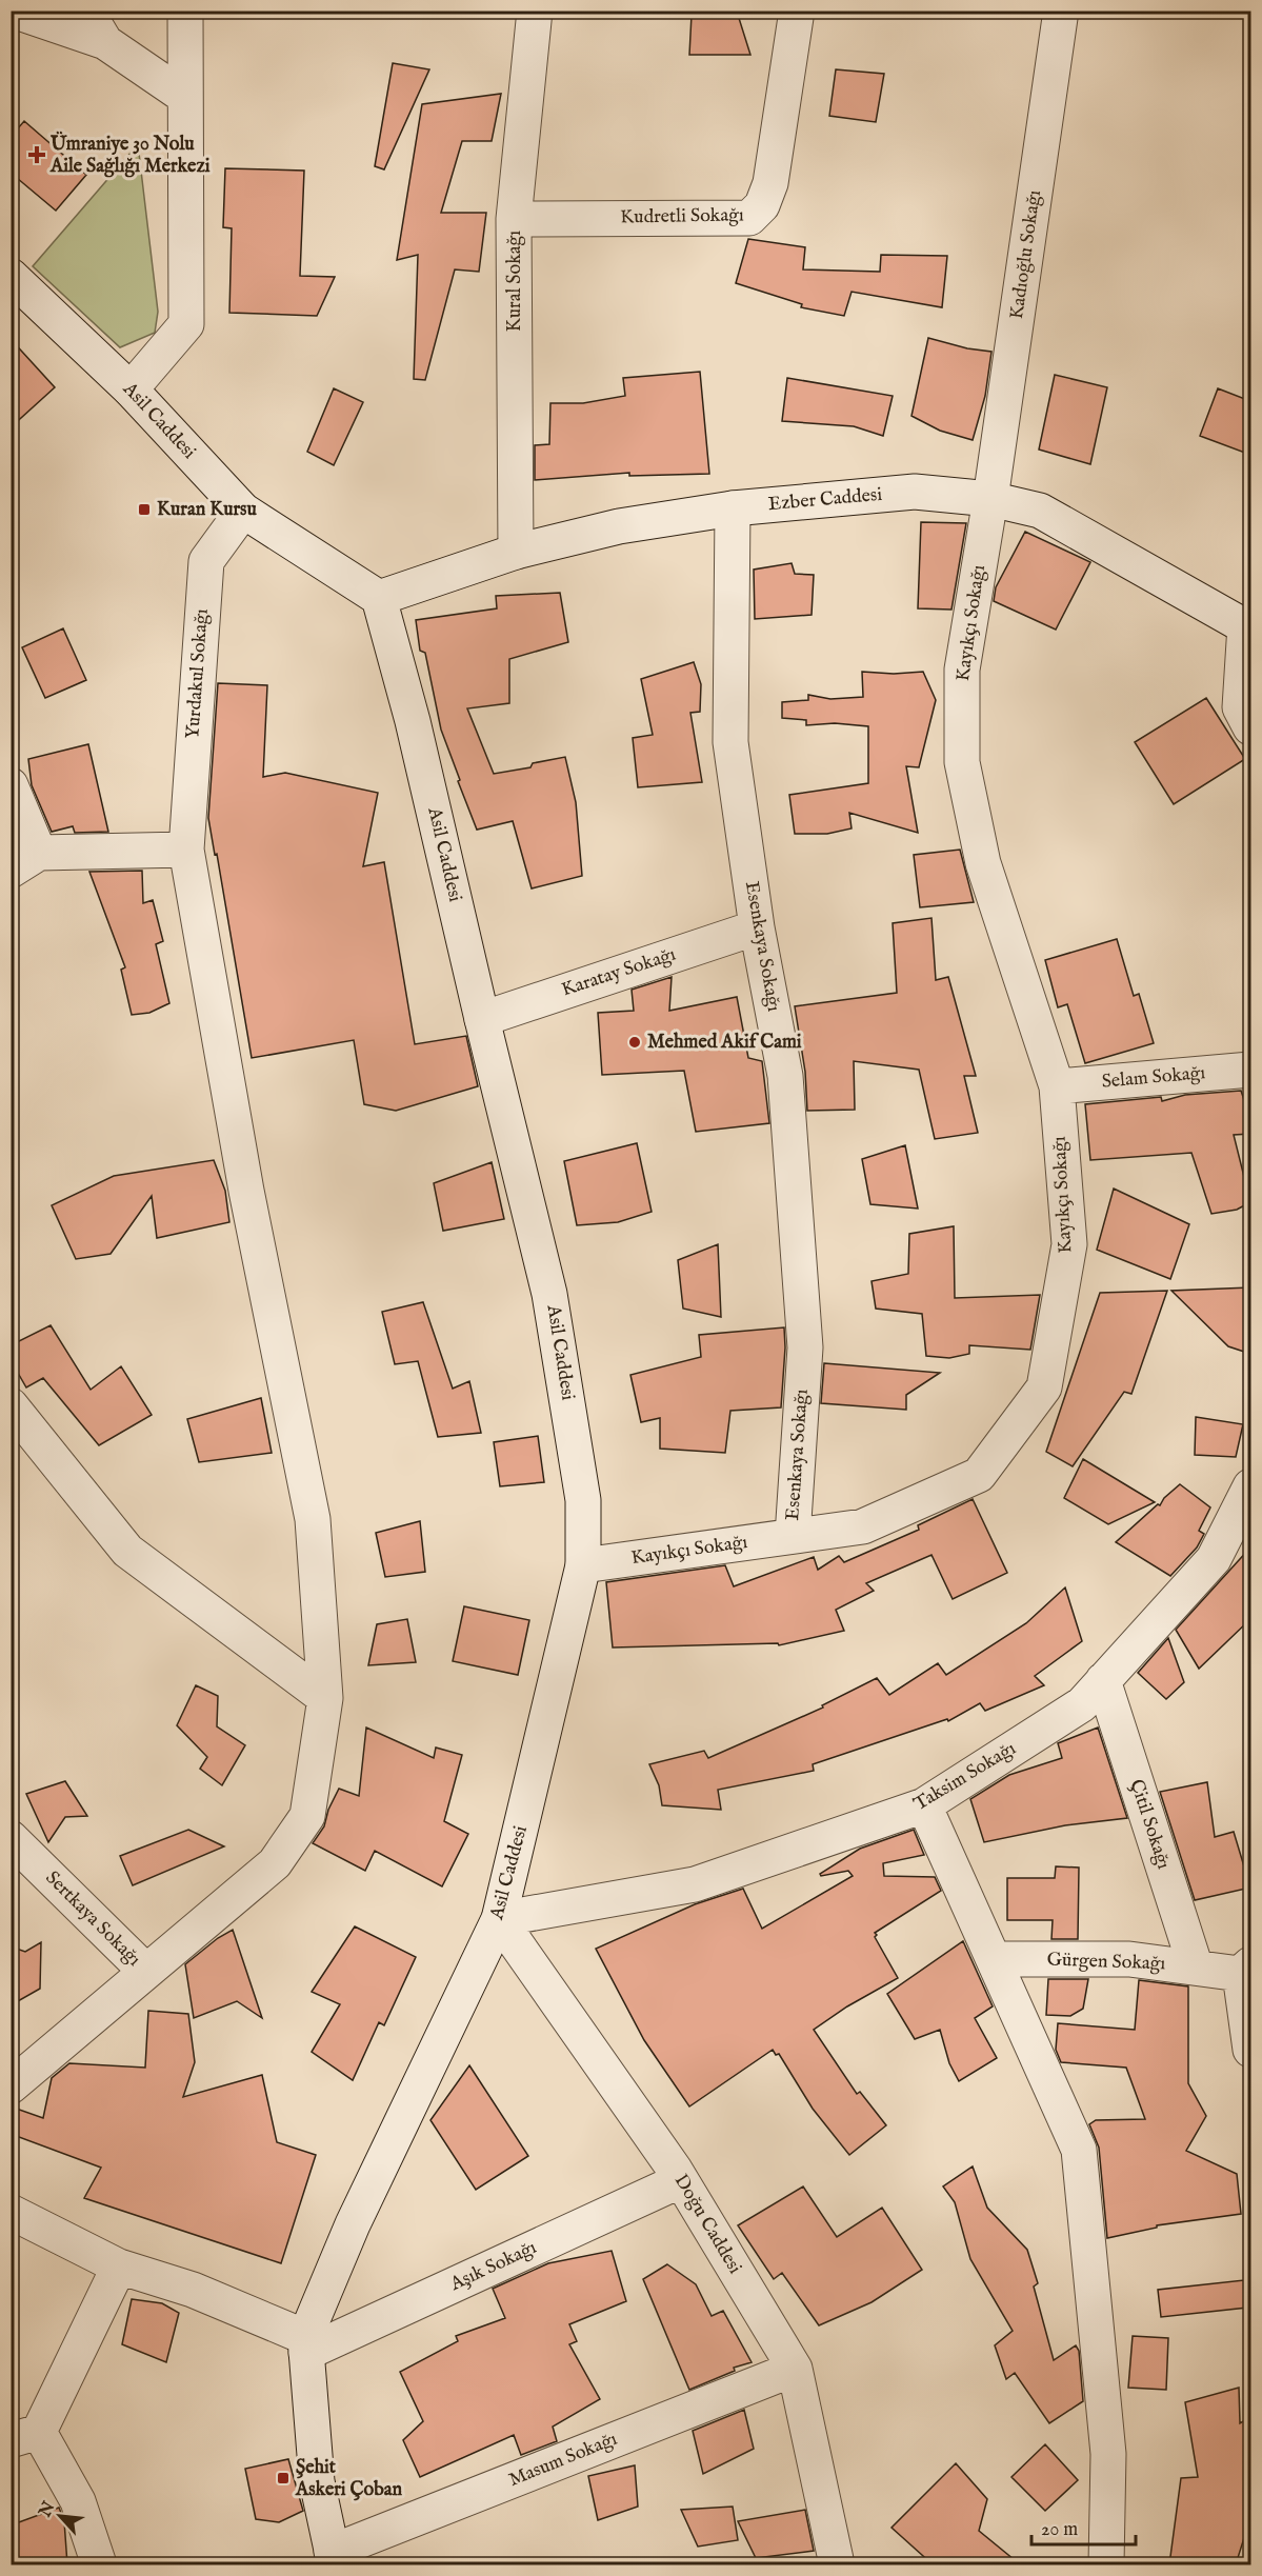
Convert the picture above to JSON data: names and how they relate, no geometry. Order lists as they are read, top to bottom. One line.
{"streets":{"street":["Kudretli Sokağı","Kadıoğlu Sokağı","Kural Sokağı","Asil Caddesi","Ezber Caddesi","Kayıkçı Sokağı","Yurdakul Sokağı","Esenkaya Sokağı","Karatay Sokağı","Selam Sokağı","Taksim Sokağı","Çitil Sokağı","Sertkaya Sokağı","Gürgen Sokağı","Doğu Caddesi","Aşık Sokağı","Masum Sokağı"]},"crossings":[["Kudretli Sokağı","Kural Sokağı"],["Kadıoğlu Sokağı","Ezber Caddesi"],["Kadıoğlu Sokağı","Kayıkçı Sokağı"],["Kural Sokağı","Ezber Caddesi"],["Asil Caddesi","Ezber Caddesi"],["Asil Caddesi","Kayıkçı Sokağı"],["Asil Caddesi","Yurdakul Sokağı"],["Asil Caddesi","Karatay Sokağı"],["Asil Caddesi","Taksim Sokağı"],["Asil Caddesi","Doğu Caddesi"],["Asil Caddesi","Aşık Sokağı"],["Asil Caddesi","Masum Sokağı"],["Ezber Caddesi","Kayıkçı Sokağı"],["Ezber Caddesi","Esenkaya Sokağı"],["Kayıkçı Sokağı","Esenkaya Sokağı"],["Kayıkçı Sokağı","Selam Sokağı"],["Yurdakul Sokağı","Sertkaya Sokağı"],["Esenkaya Sokağı","Karatay Sokağı"],["Taksim Sokağı","Çitil Sokağı"],["Taksim Sokağı","Doğu Caddesi"],["Çitil Sokağı","Gürgen Sokağı"],["Doğu Caddesi","Aşık Sokağı"],["Doğu Caddesi","Masum Sokağı"]],"places":{"health":["Ümraniye 30 Nolu Aile Sağlığı Merkezi"],"transit":["Kuran Kursu","Şehit Askeri Çoban"],"other":["Mehmed Akif Cami"]},"scale_bar":"20 m","north":"top left"}
